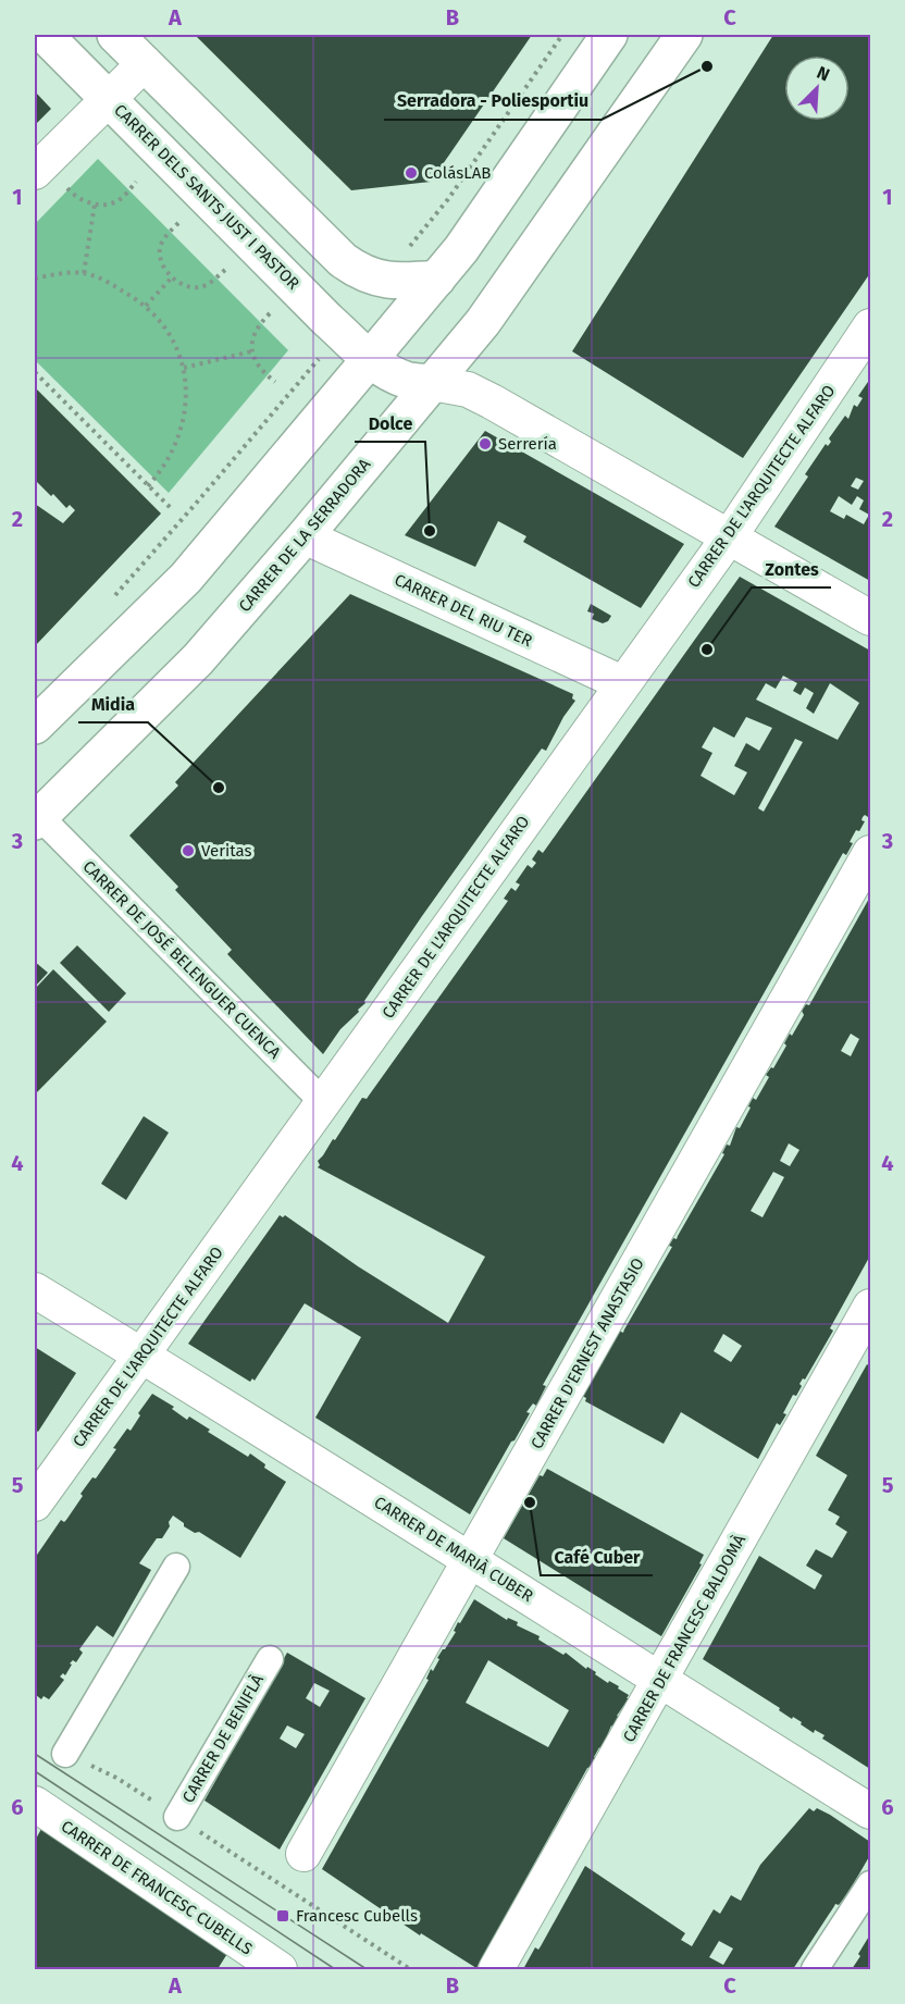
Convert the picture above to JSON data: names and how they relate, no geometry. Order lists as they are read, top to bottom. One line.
{"streets":{"main road":["CARRER DELS SANTS JUST I PASTOR","CARRER DE LA SERRADORA"],"street":["CARRER DE L'ARQUITECTE ALFARO","CARRER DEL RIU TER","CARRER DE JOSÉ BELENGUER CUENCA","CARRER D'ERNEST ANASTASIO","CARRER DE MARIÀ CUBER","CARRER DE FRANCESC BALDOMÀ","CARRER DE BENIFLÀ","CARRER DE FRANCESC CUBELLS"]},"crossings":[["CARRER DELS SANTS JUST I PASTOR","CARRER DE LA SERRADORA"],["CARRER DE L'ARQUITECTE ALFARO","CARRER DEL RIU TER"],["CARRER DE L'ARQUITECTE ALFARO","CARRER DE JOSÉ BELENGUER CUENCA"],["CARRER DE L'ARQUITECTE ALFARO","CARRER DE MARIÀ CUBER"],["CARRER DE LA SERRADORA","CARRER DEL RIU TER"],["CARRER DE LA SERRADORA","CARRER DE JOSÉ BELENGUER CUENCA"],["CARRER D'ERNEST ANASTASIO","CARRER DE MARIÀ CUBER"],["CARRER DE MARIÀ CUBER","CARRER DE FRANCESC BALDOMÀ"]],"places":{"other":["Serradora - Poliesportiu","ColásLAB","Serrería","Dolce","Zontes","Midia","Veritas","Café Cuber"],"transit":["Francesc Cubells"]},"north":"top right","grid":{"columns":["A","B","C"],"rows":["1","2","3","4","5","6"]}}
